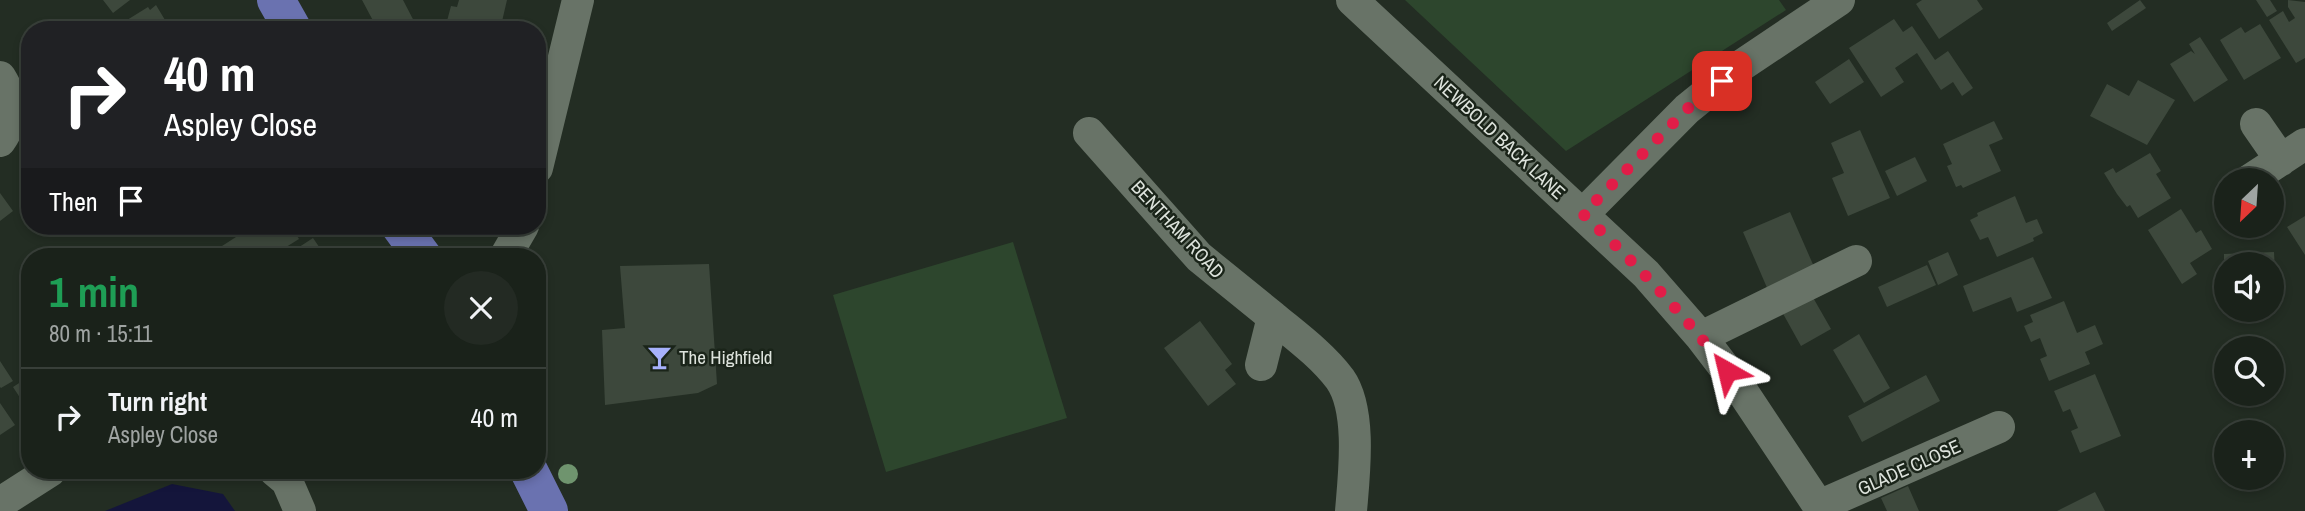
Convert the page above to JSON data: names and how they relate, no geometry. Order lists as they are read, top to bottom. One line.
{"streets":{"street":["NEWBOLD BACK LANE","BENTHAM ROAD","GLADE CLOSE"]},"crossings":[["NEWBOLD BACK LANE","GLADE CLOSE"]],"places":{"bar":["The Highfield"]},"north":"bottom left","page":{"turn":["40 m","Aspley Close"],"map_buttons":"+","then":"Then","heading":["1 min","80 m · 15:11"],"list":[{"name":"Turn right","note":"Aspley Close","value":"40 m"}]}}
